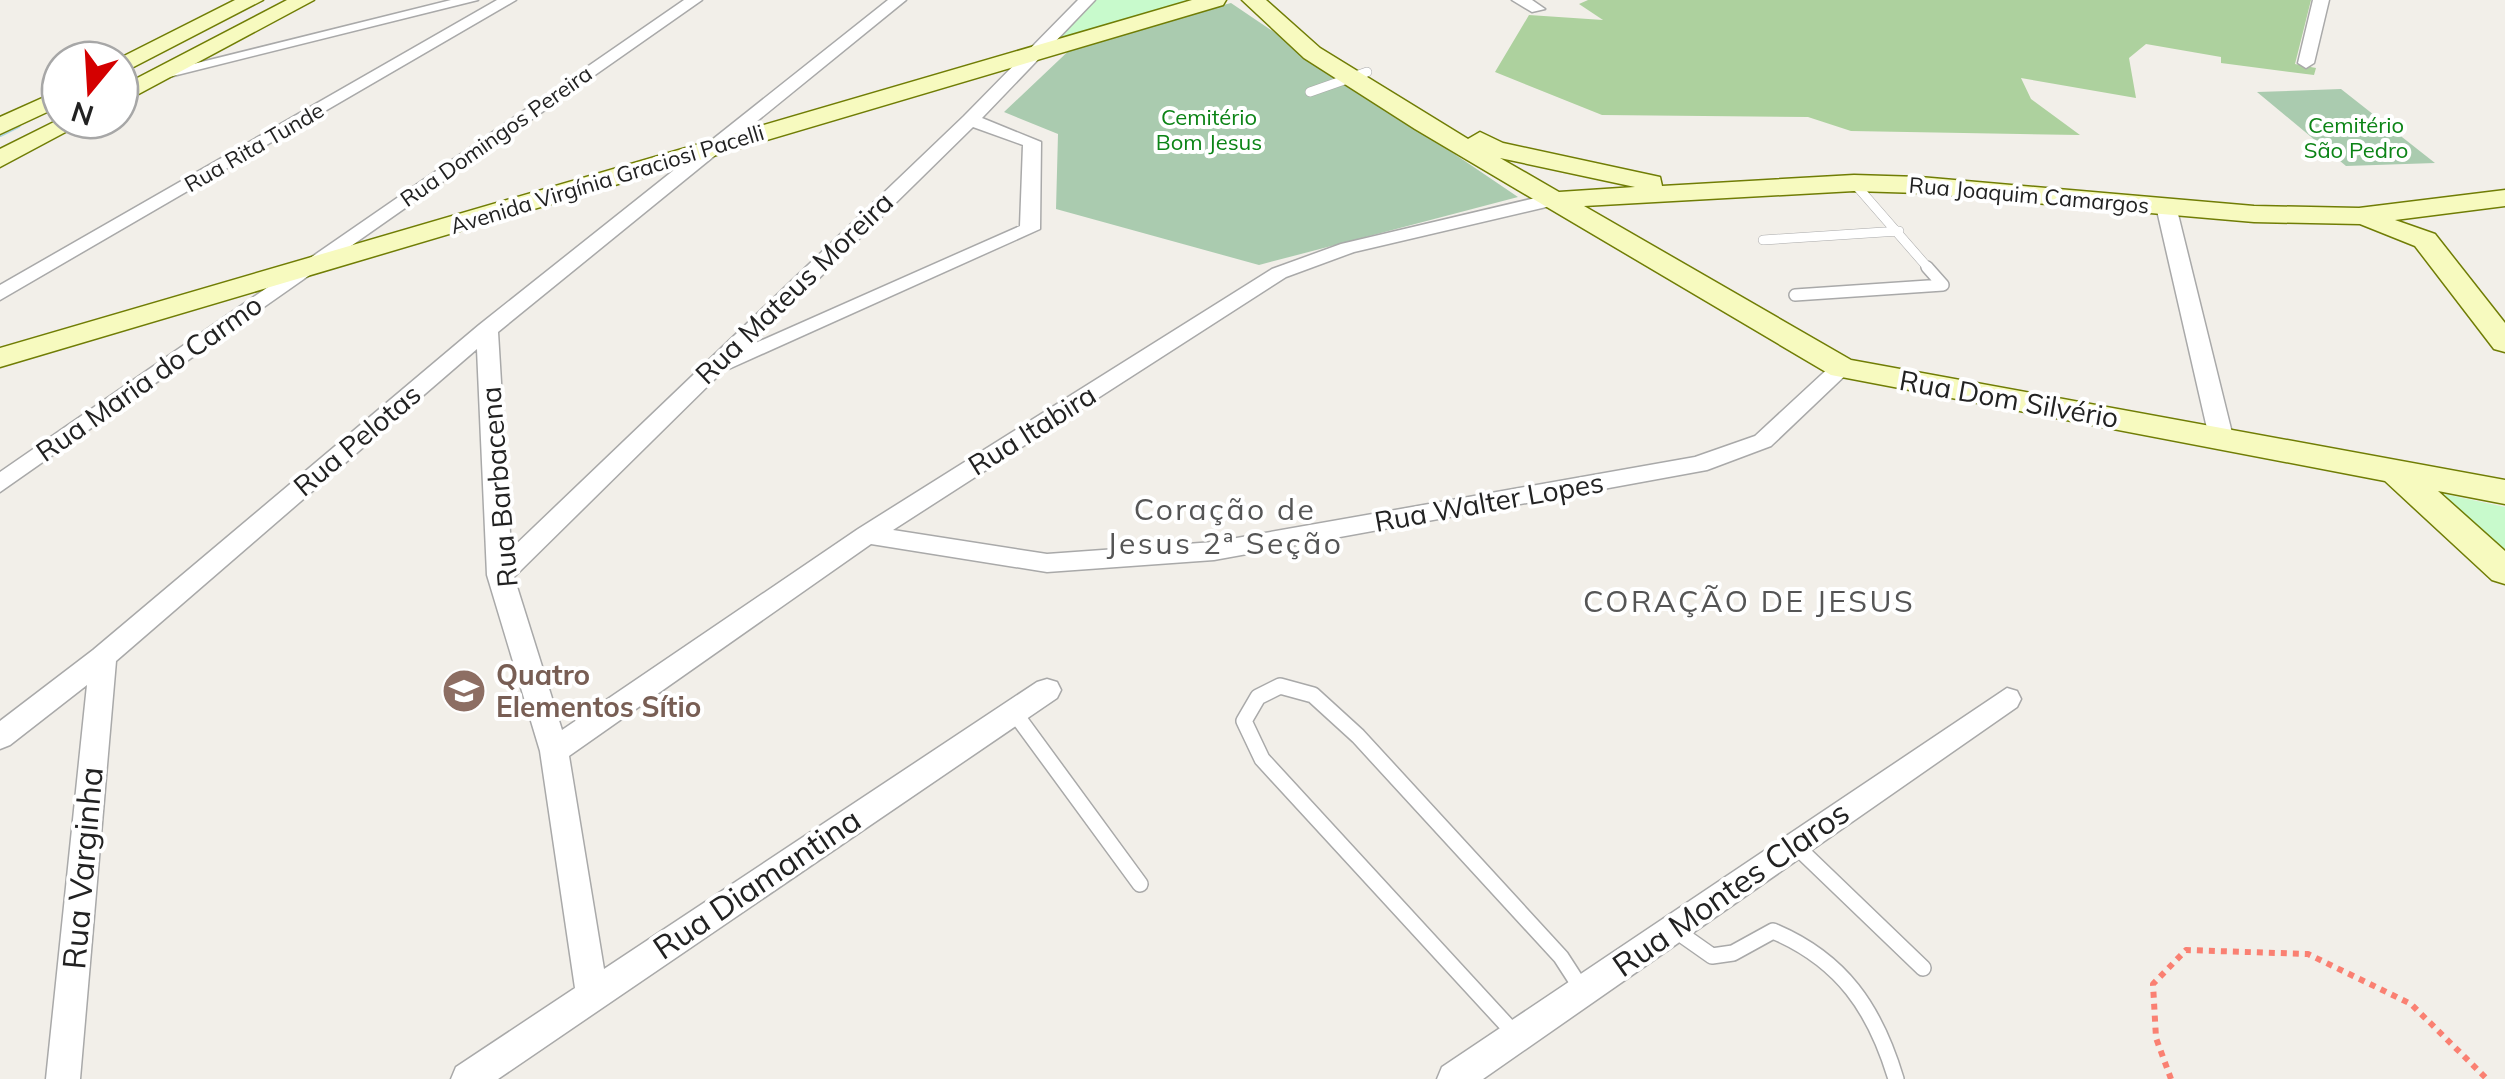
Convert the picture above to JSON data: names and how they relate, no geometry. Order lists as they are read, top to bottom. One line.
{"streets":{"street":["Rua Domingos Pereira","Rua Rita Tunde","Avenida Virgínia Graciosi Pacelli","Rua Joaquim Camargos","Rua Mateus Moreira","Rua Maria do Carmo","Rua Dom Silvério","Rua Itabira","Rua Pelotas","Rua Barbacena","Rua Walter Lopes","Rua Varginha","Rua Diamantina","Rua Montes Claros"]},"crossings":[["Rua Domingos Pereira","Avenida Virgínia Graciosi Pacelli"],["Rua Domingos Pereira","Rua Maria do Carmo"],["Avenida Virgínia Graciosi Pacelli","Rua Mateus Moreira"],["Avenida Virgínia Graciosi Pacelli","Rua Maria do Carmo"],["Avenida Virgínia Graciosi Pacelli","Rua Pelotas"],["Rua Joaquim Camargos","Rua Dom Silvério"],["Rua Joaquim Camargos","Rua Itabira"],["Rua Mateus Moreira","Rua Barbacena"],["Rua Dom Silvério","Rua Itabira"],["Rua Dom Silvério","Rua Walter Lopes"],["Rua Itabira","Rua Barbacena"],["Rua Itabira","Rua Walter Lopes"],["Rua Pelotas","Rua Barbacena"],["Rua Pelotas","Rua Varginha"],["Rua Barbacena","Rua Diamantina"]],"districts":["Coração de Jesus 2ª Seção","CORAÇÃO DE JESUS"],"parks":["Cemitério Bom Jesus","Cemitério São Pedro"],"places":{"school or university":["Quatro Elementos Sítio"]},"north":"bottom"}
